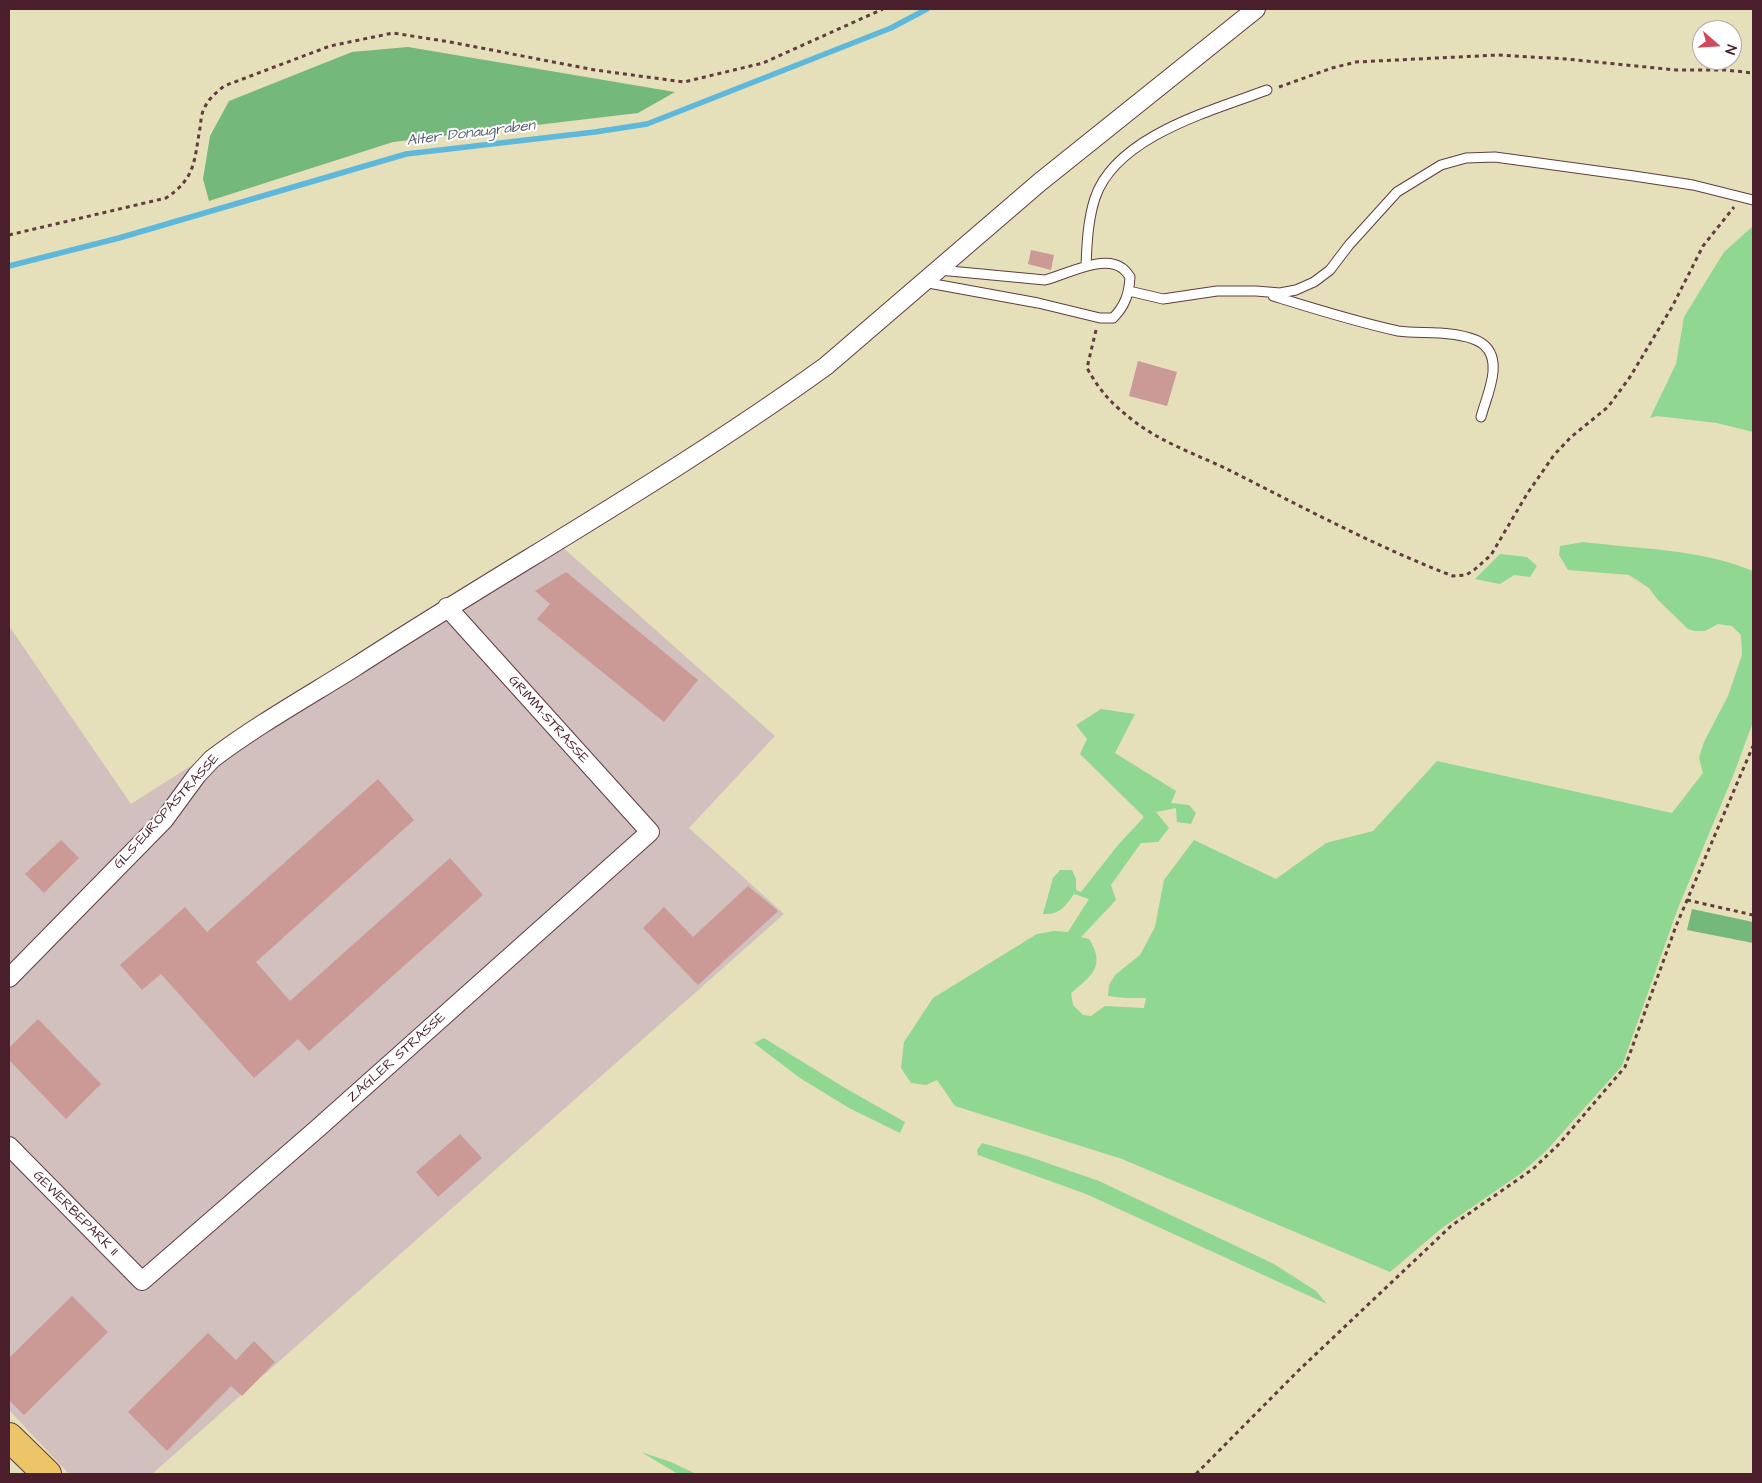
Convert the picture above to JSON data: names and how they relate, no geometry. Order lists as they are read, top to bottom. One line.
{"streets":{"street":["GRIMM-STRASSE","GLS-EUROPASTRASSE","ZAGLER STRASSE","GEWERBEPARK II"]},"crossings":[["GRIMM-STRASSE","GLS-EUROPASTRASSE"],["GRIMM-STRASSE","ZAGLER STRASSE"],["ZAGLER STRASSE","GEWERBEPARK II"]],"water":["Alter Donaugraben"],"north":"right"}
